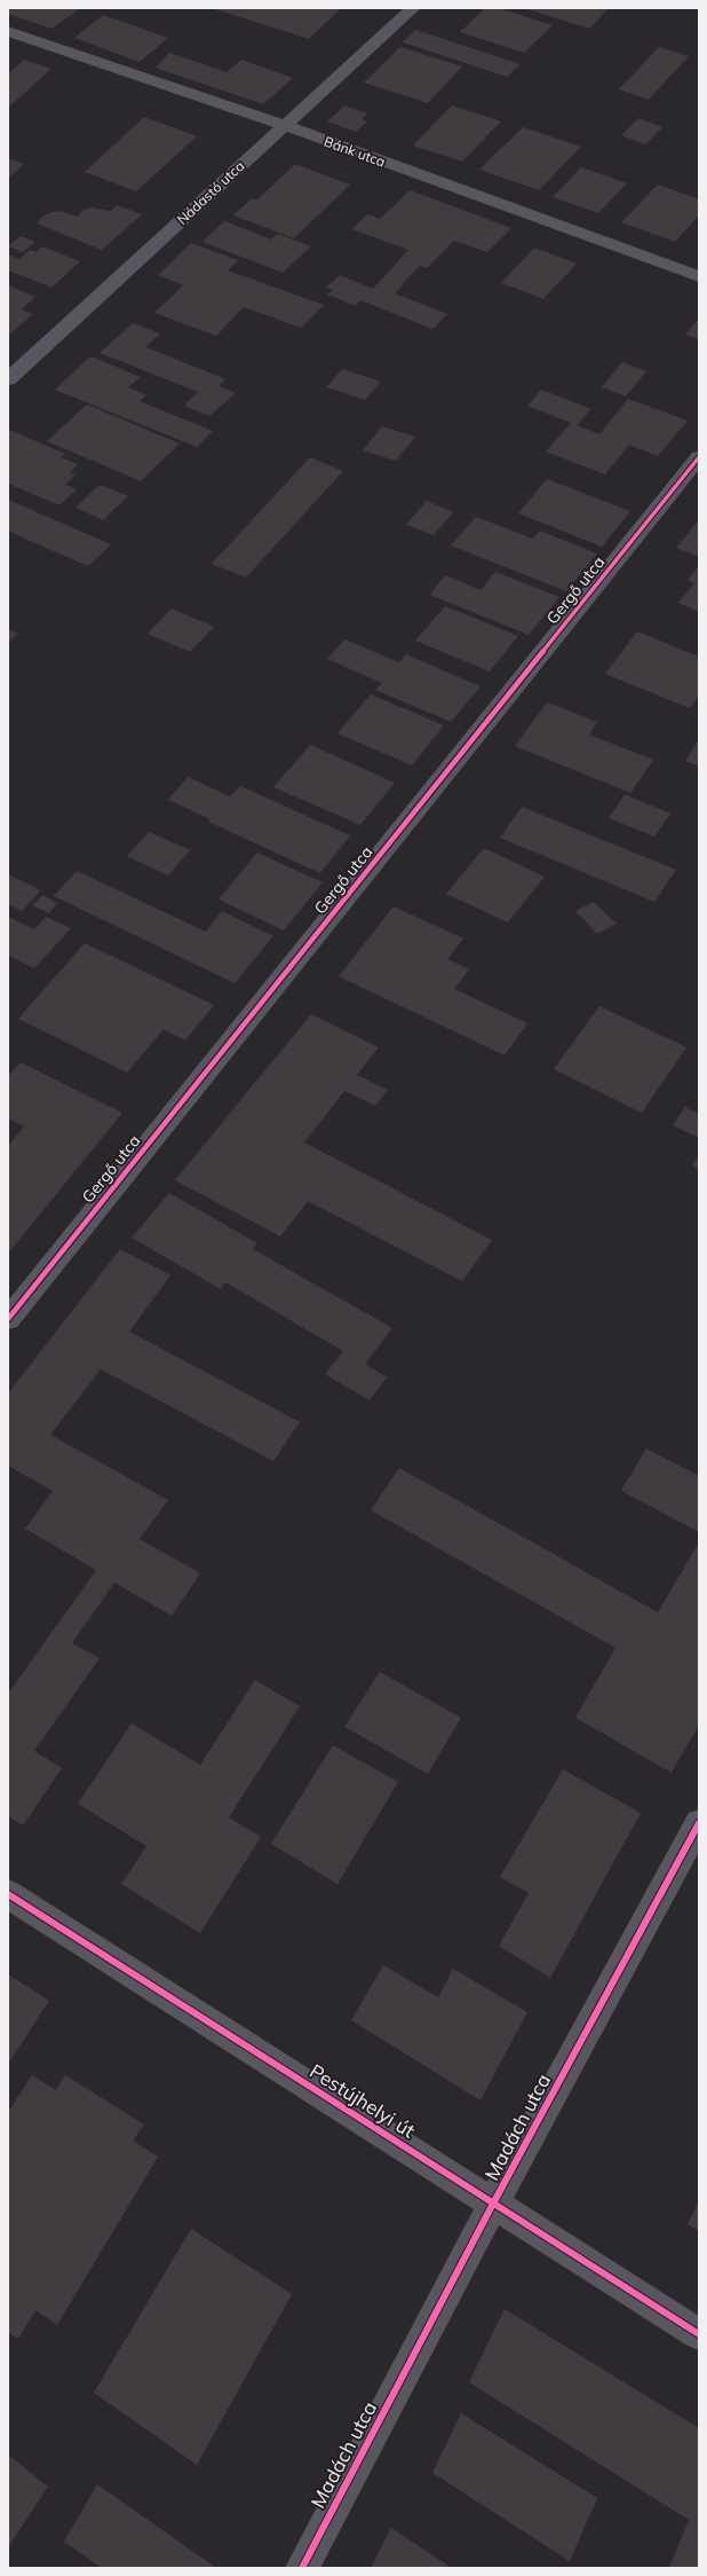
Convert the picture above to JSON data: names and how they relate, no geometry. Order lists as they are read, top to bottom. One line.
{"streets":{"street":["Bánk utca","Nádastó utca","Gergő utca","Pestújhelyi út","Madách utca"]},"crossings":[["Bánk utca","Nádastó utca"],["Pestújhelyi út","Madách utca"]]}
